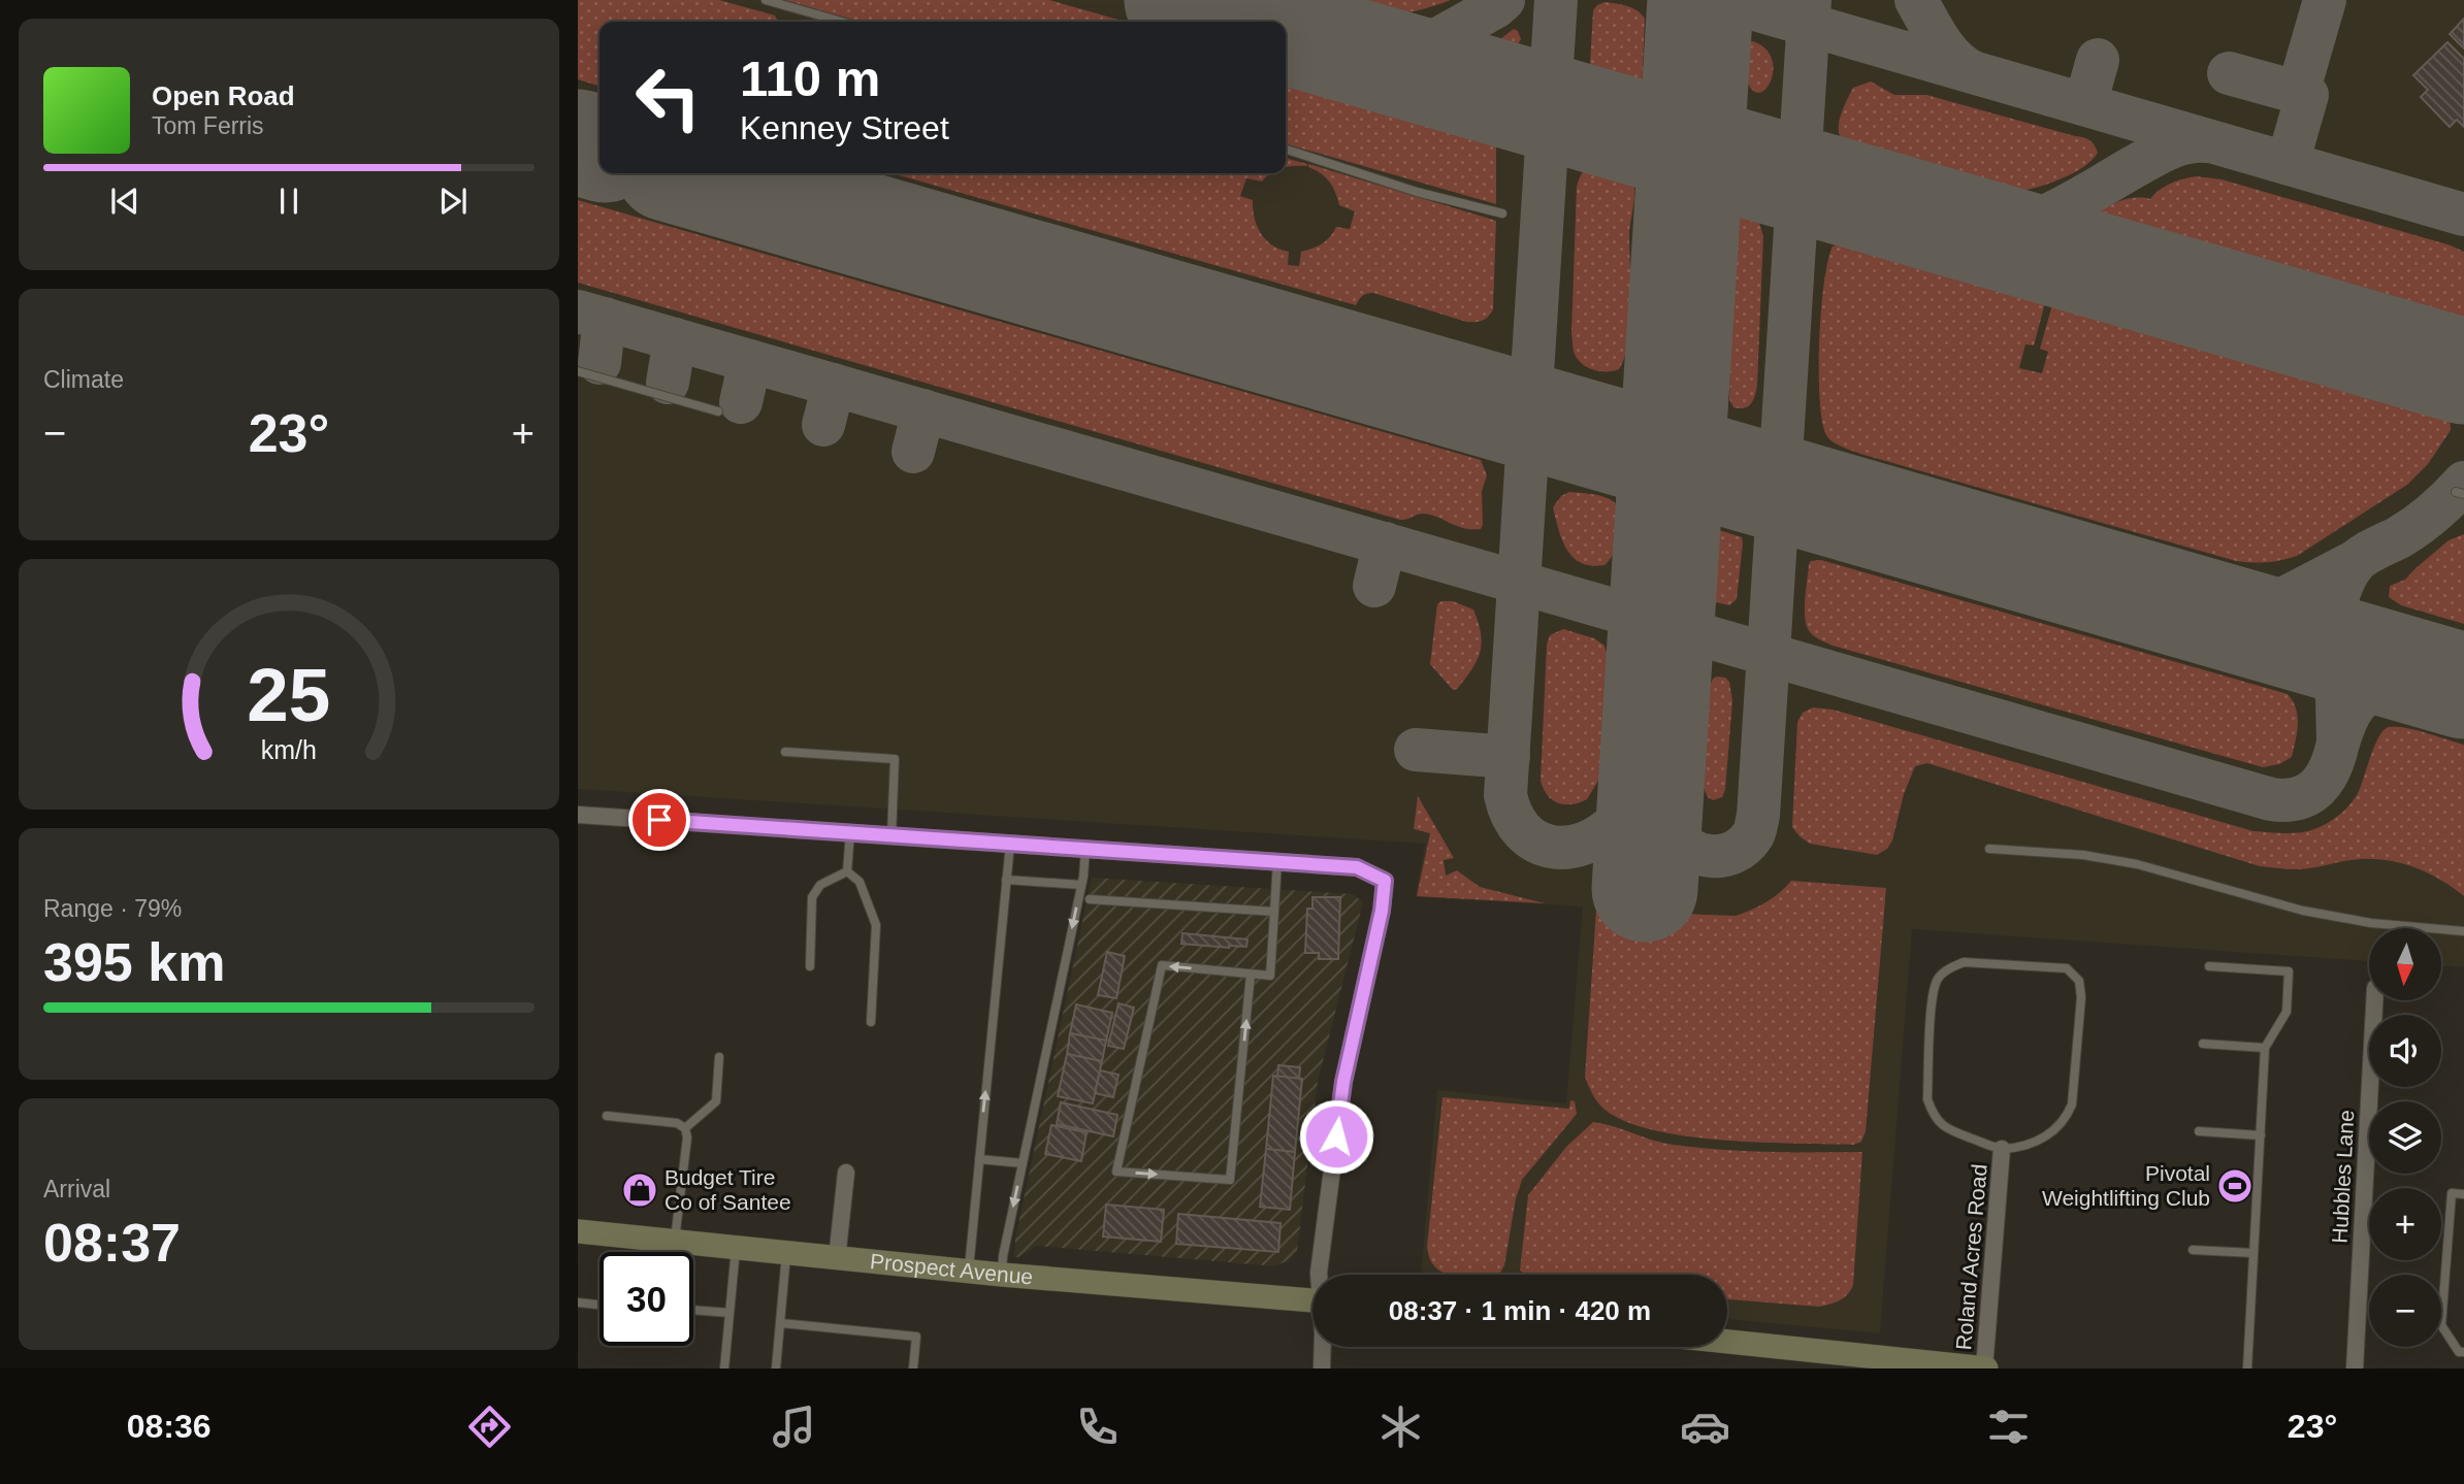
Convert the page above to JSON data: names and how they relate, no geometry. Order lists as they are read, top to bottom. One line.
{"streets":{"main road":["Prospect Avenue"],"street":["Hubbles Lane","Roland Acres Road"]},"places":{"sports":["Pivotal Weightlifting Club"],"shop":["Budget Tire Co of Santee"]},"north":"bottom","page":{"turn":["110 m","Kenney Street"],"song":["Open Road","Tom Ferris"],"tile":["Climate",["Range · 79%","395 km"],["Arrival","08:37"]],"heat":["−","23°","+"],"map_buttons":["+","−"],"limit":"30","trip":"08:37 · 1 min · 420 m","tabs":["08:36","23°"],"gauge":["25","km/h"]}}
